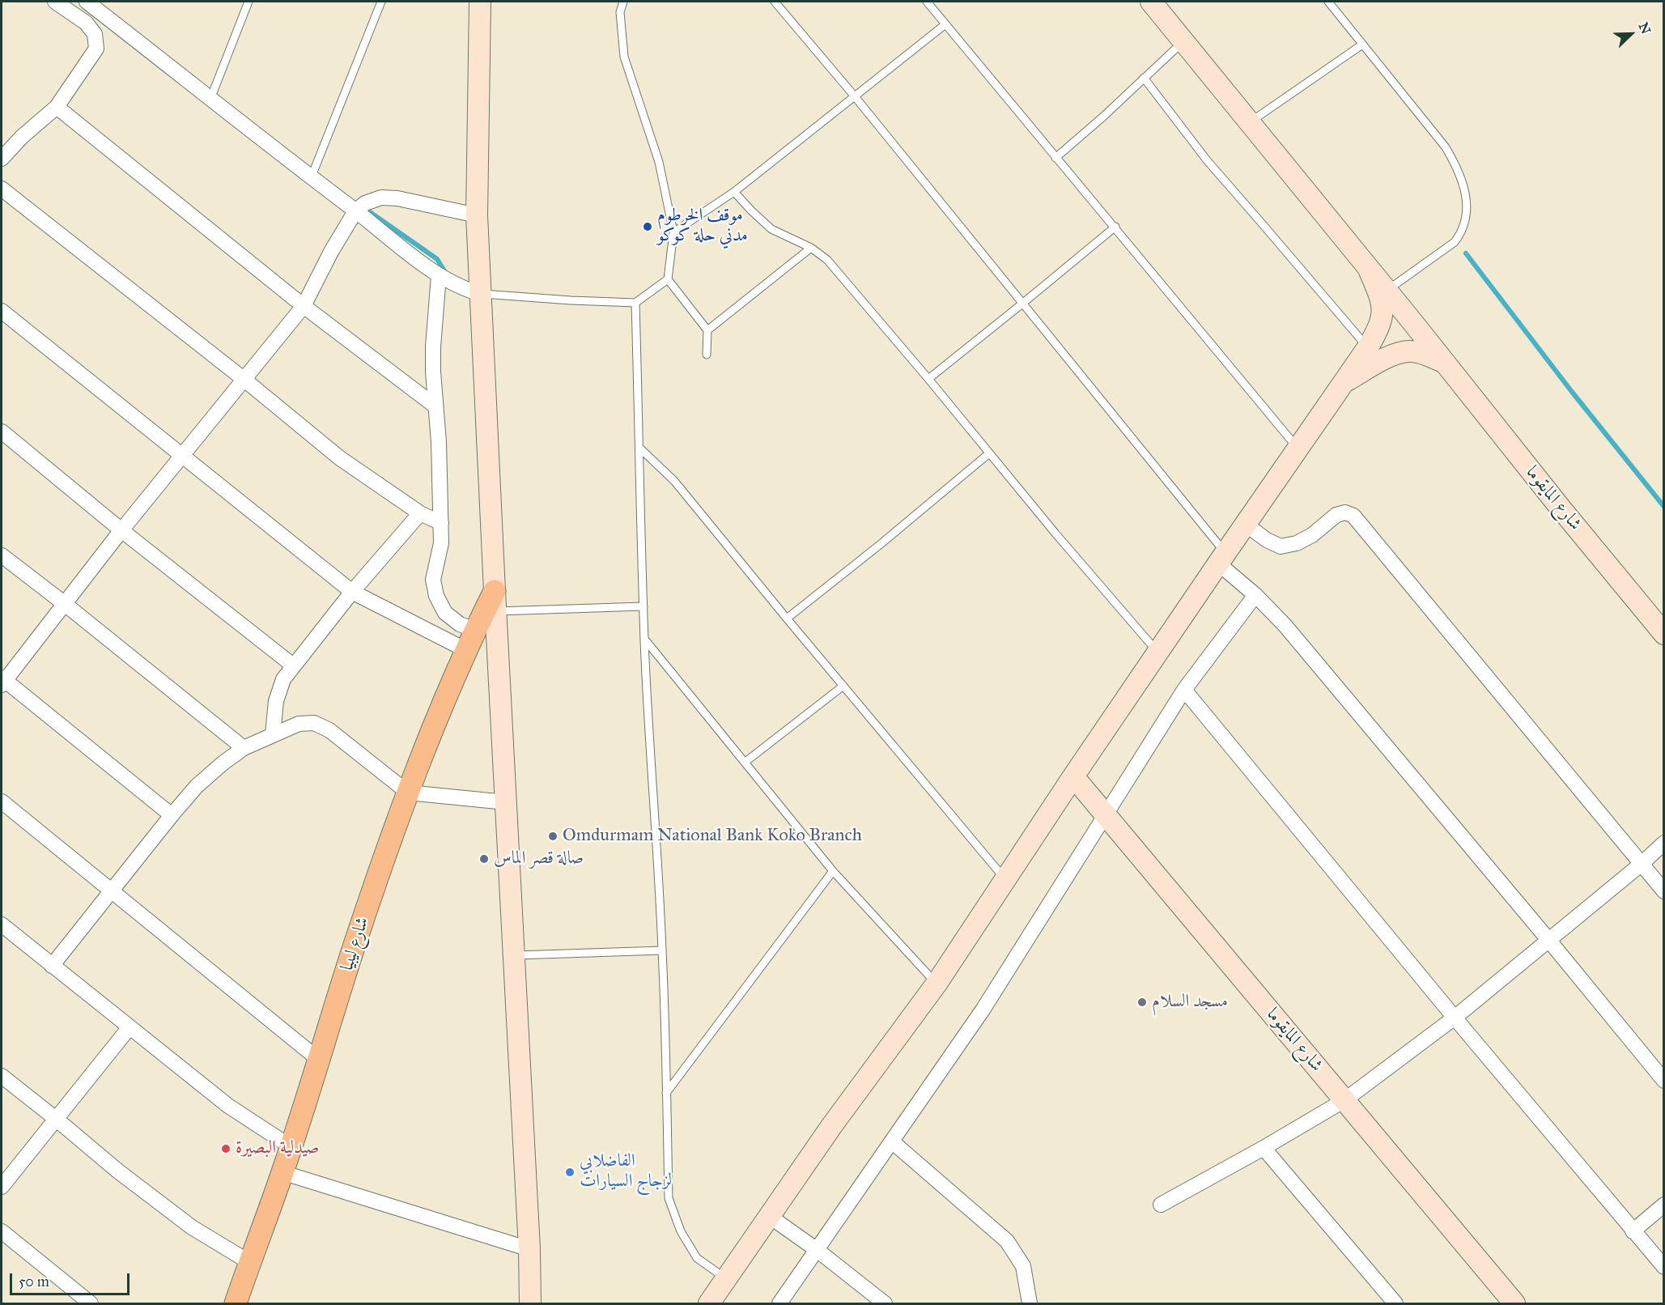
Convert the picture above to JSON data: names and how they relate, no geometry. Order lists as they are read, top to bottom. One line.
{"streets":{"main road":["شارع المايقوما","شارع ليبيا"]},"places":["موقف الخرطوم مدني حلة كوكو","Omdurmam National Bank Koko Branch","صالة قصر الماس","مسجد السلام","صيدلية البصيرة","الفاضلابي لزجاج السيارات"],"scale_bar":"50 m","north":"top right"}
